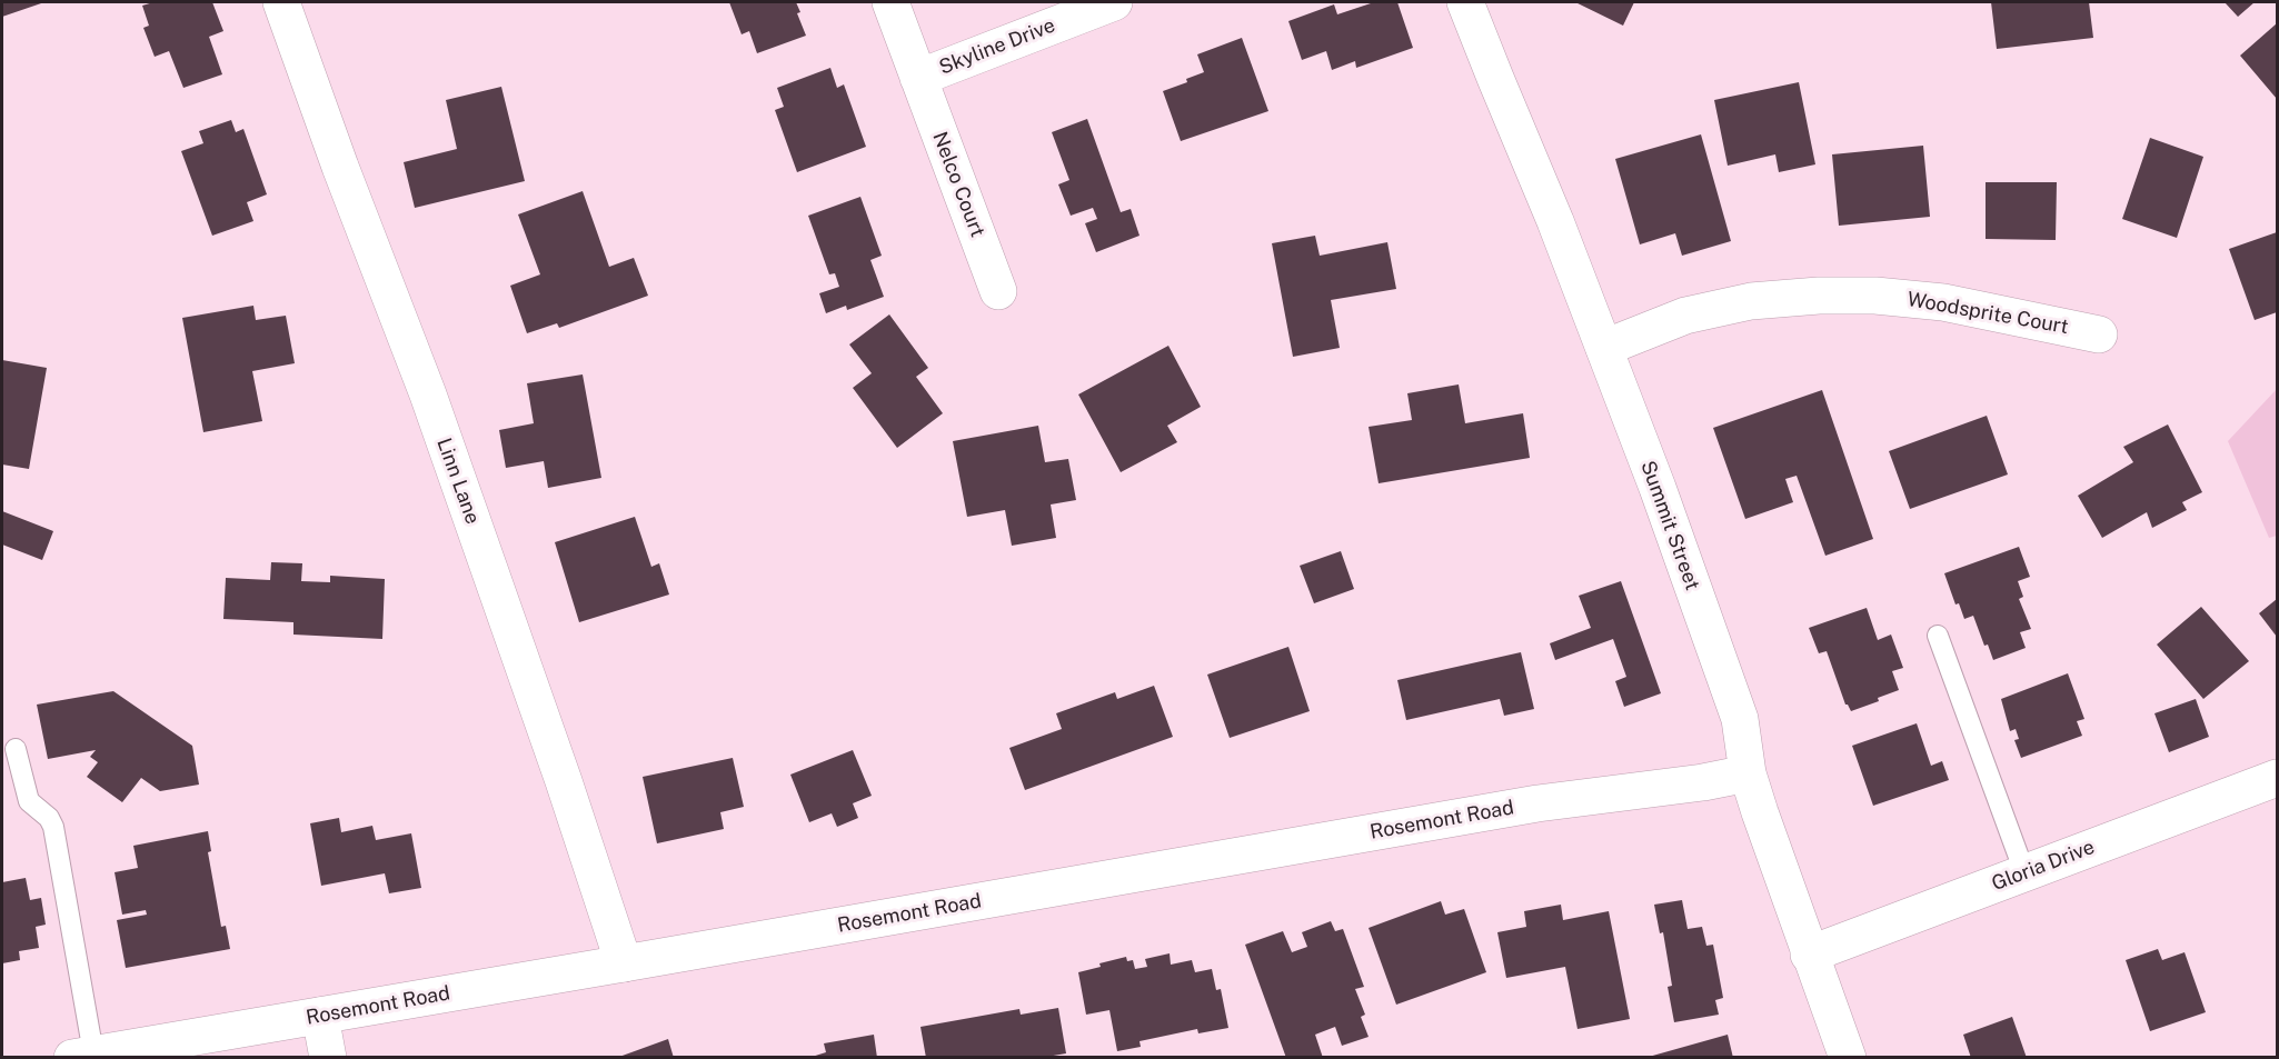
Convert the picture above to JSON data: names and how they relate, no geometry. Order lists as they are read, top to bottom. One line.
{"streets":{"street":["Skyline Drive","Nelco Court","Woodsprite Court","Linn Lane","Summit Street","Rosemont Road","Gloria Drive"]},"crossings":[["Skyline Drive","Nelco Court"],["Woodsprite Court","Summit Street"],["Linn Lane","Rosemont Road"],["Summit Street","Rosemont Road"],["Summit Street","Gloria Drive"]]}
